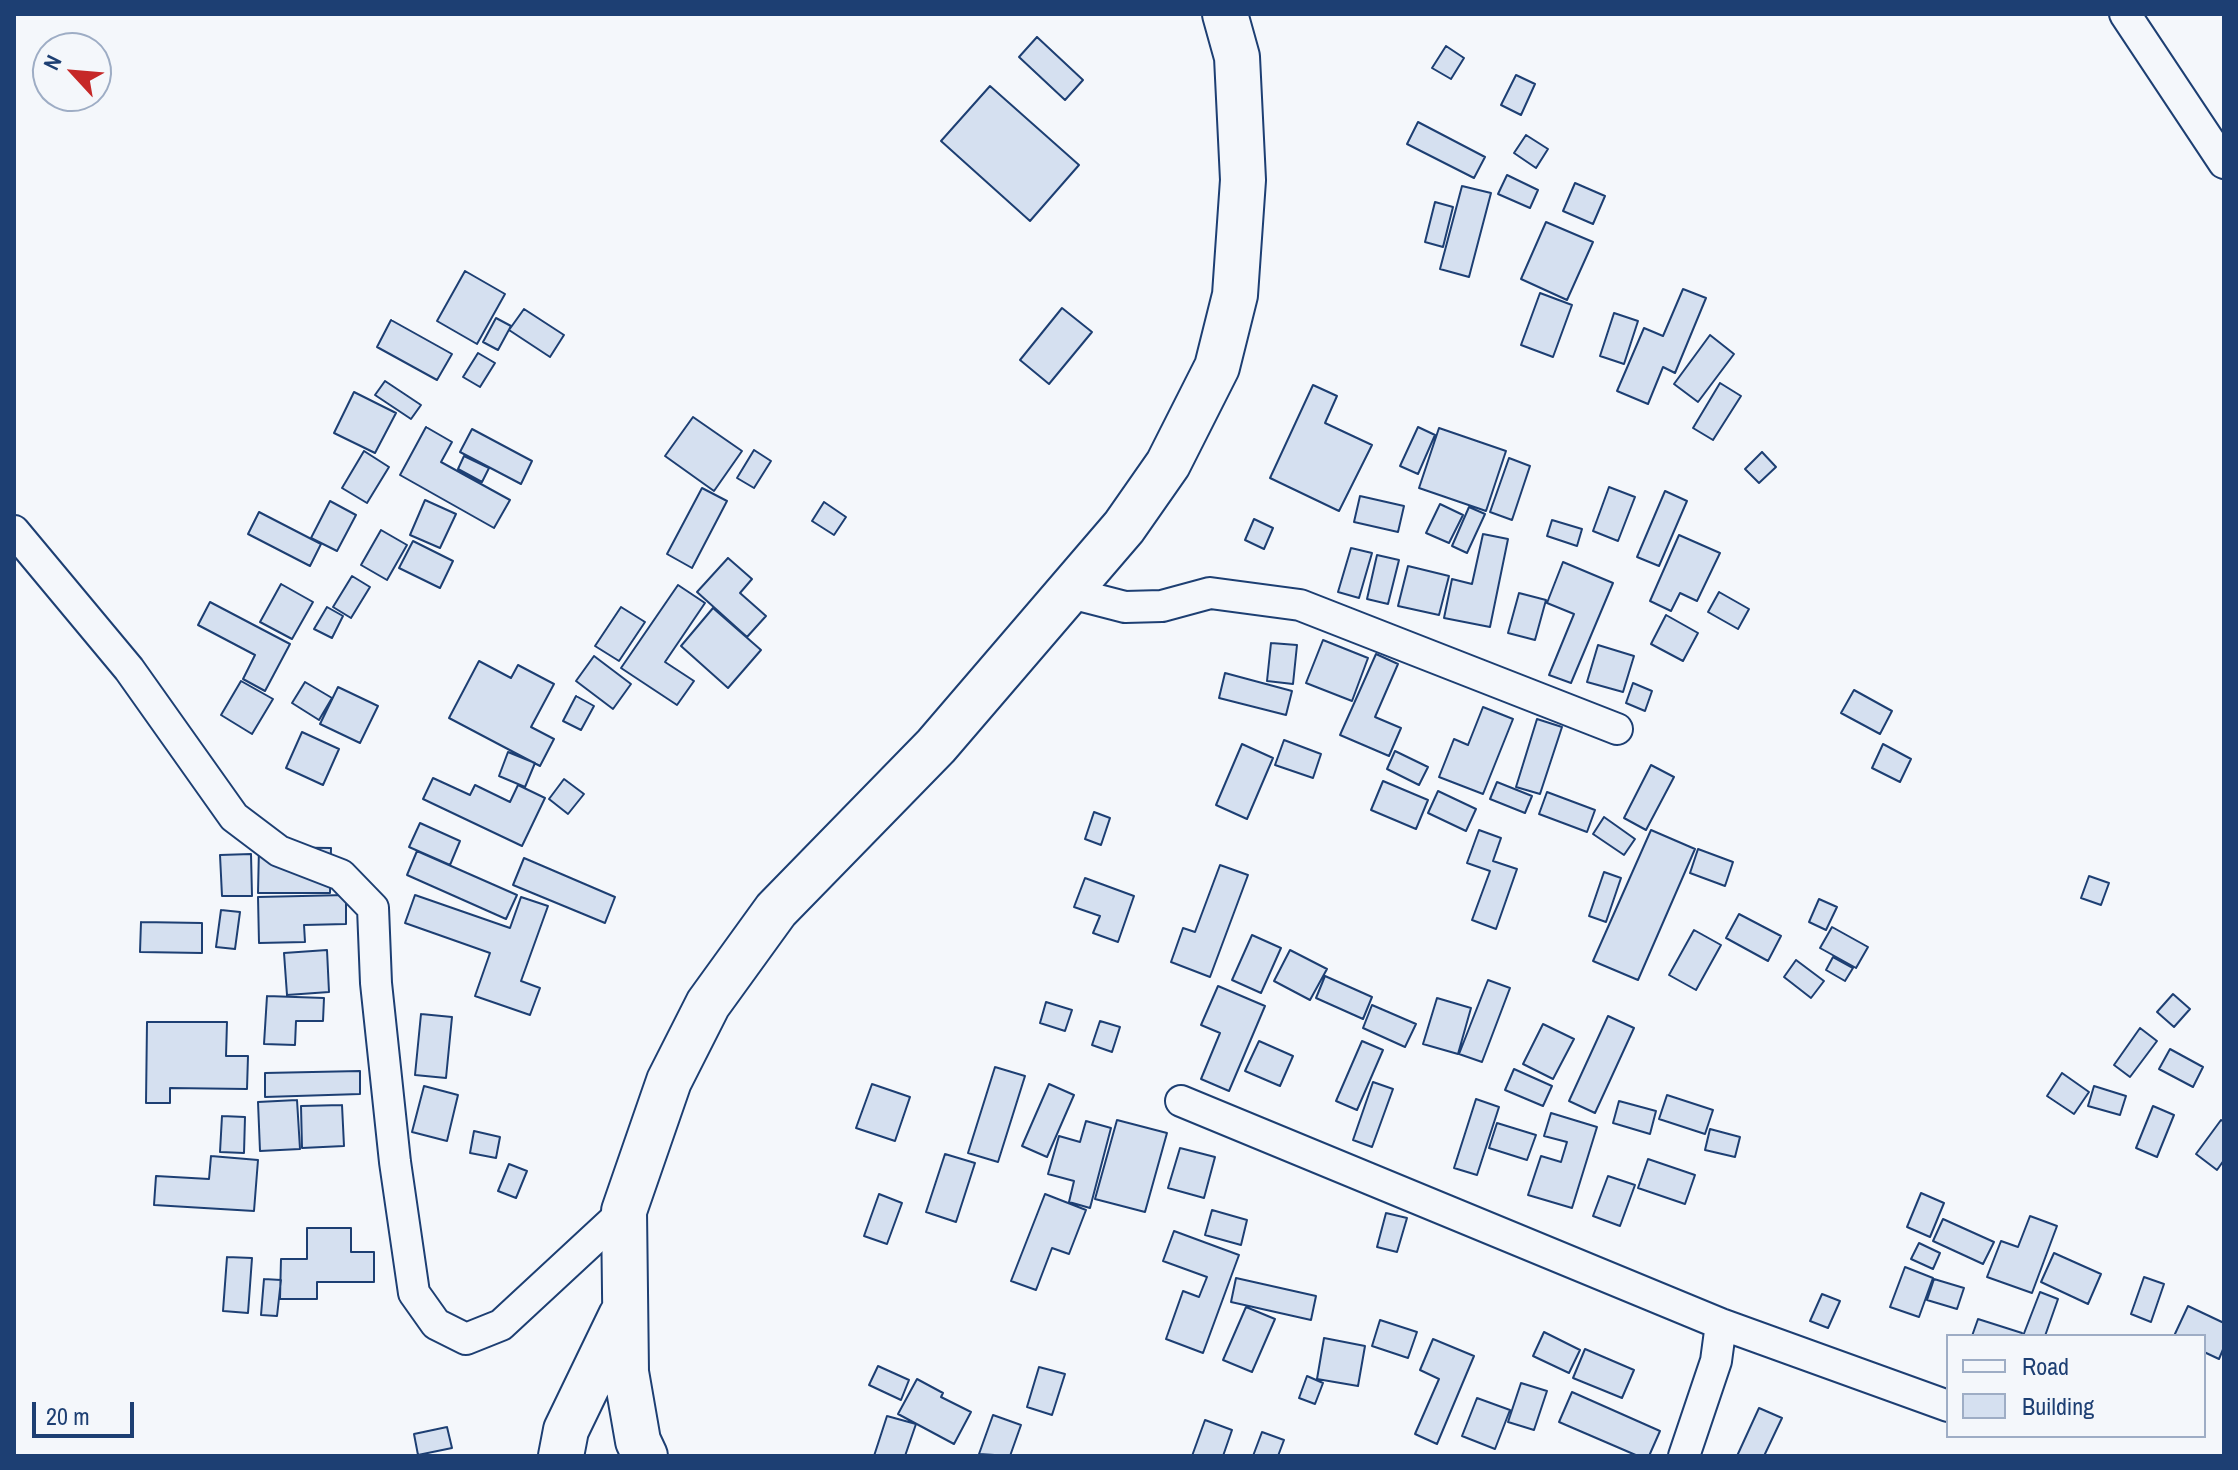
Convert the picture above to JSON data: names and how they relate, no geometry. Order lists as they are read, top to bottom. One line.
{"legend":["Road","Building"],"scale_bar":"20 m","north":"top left"}
